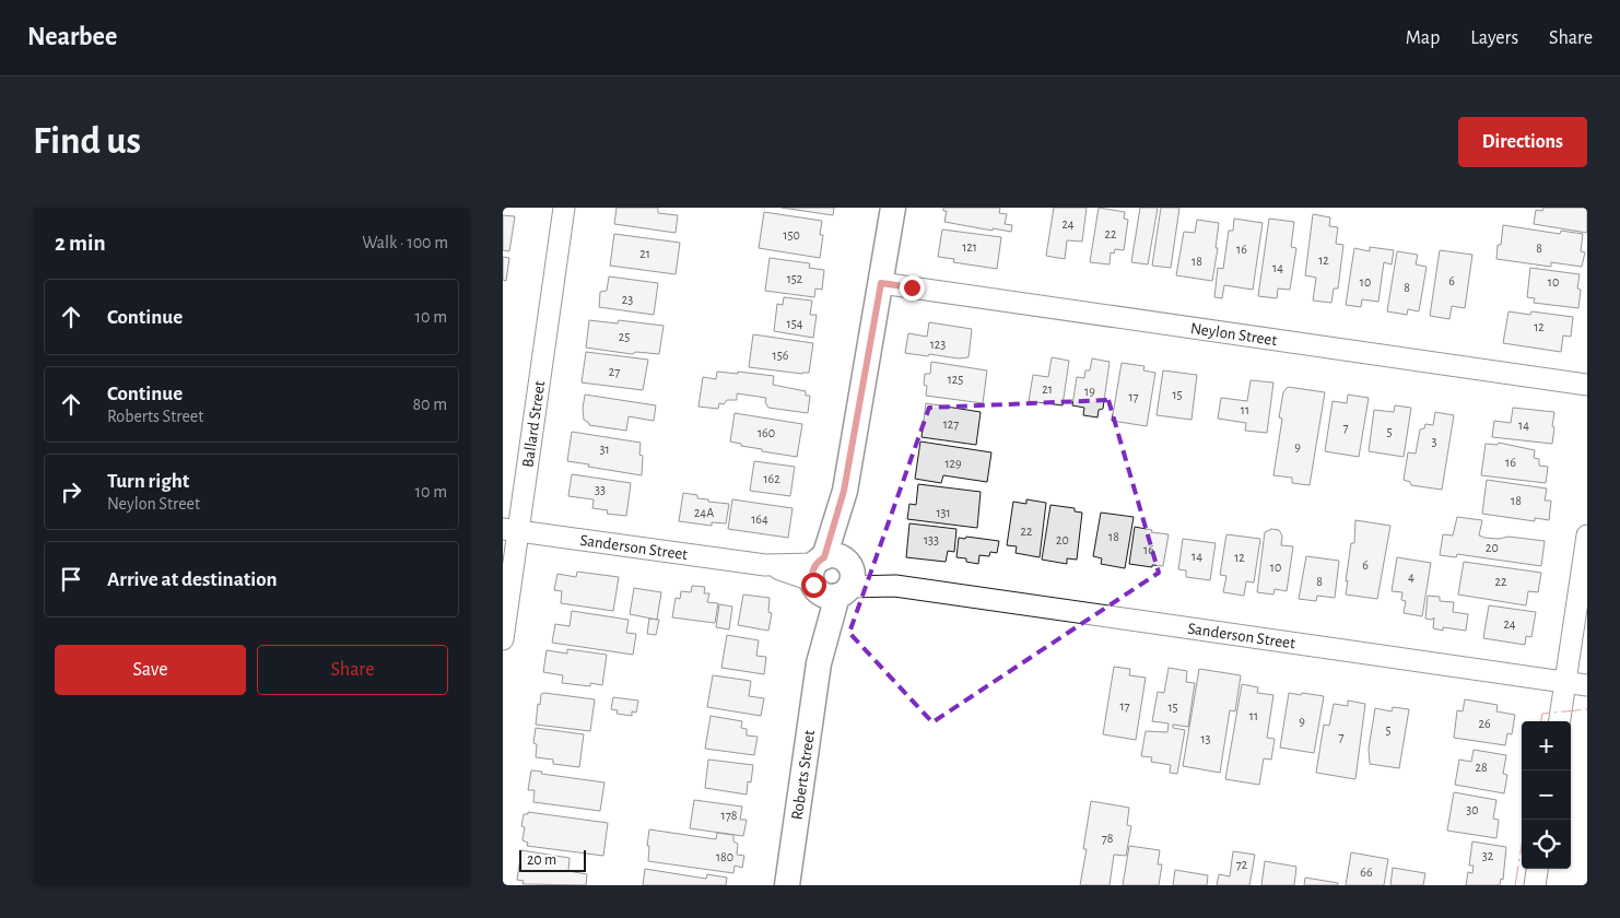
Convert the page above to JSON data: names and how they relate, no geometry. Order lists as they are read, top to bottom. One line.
{"streets":{"street":["Neylon Street","Ballard Street","Sanderson Street","Roberts Street"]},"crossings":[["Neylon Street","Roberts Street"],["Ballard Street","Sanderson Street"],["Sanderson Street","Roberts Street"]],"house_numbers":["24","22","150","121","8","16","21","12","18","14","152","6","10","10","8","23","154","12","25","123","156","27","125","21","19","15","17","11","127","14","7","5","160","3","9","31","16","129","162","33","18","24A","131","164","22","18","133","20","20","16","14","12","6","10","4","8","22","24","17","15","11","9","26","5","7","13","28","30","178","78","32","180","72","66"],"scale_bar":"20 m","page":{"header":"Nearbee","nav":["Map","Layers","Share"],"buttons":["Directions",["Save","Share"]],"title":"Find us","heading":["2 min","Walk · 100 m"],"list":[["Continue","10 m"],["Continue","Roberts Street","80 m"],["Turn right","Neylon Street","10 m"],"Arrive at destination"],"map_buttons":["+","−"],"scale":"20 m"}}
